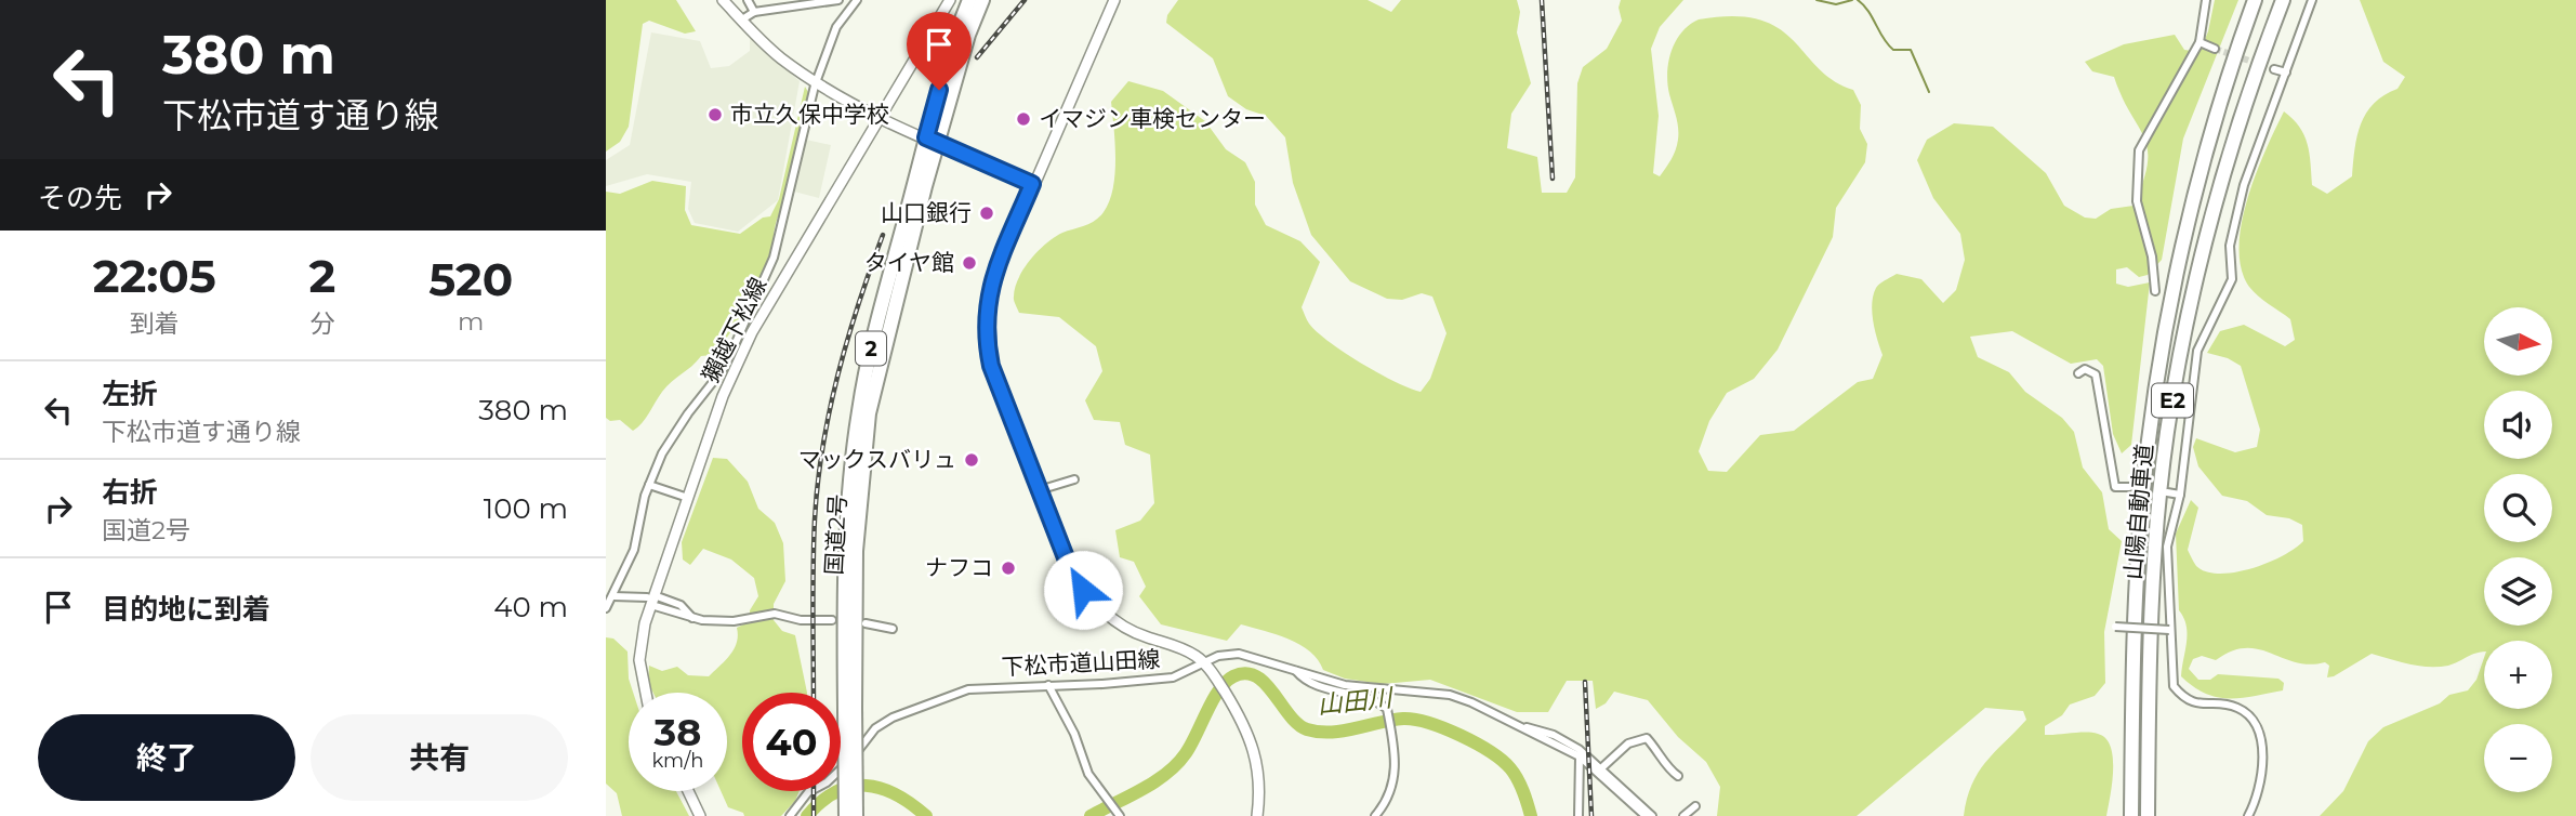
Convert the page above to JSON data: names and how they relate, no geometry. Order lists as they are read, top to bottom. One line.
{"streets":{"highway":["2","E2","山陽自動車道","国道2号"],"street":["獺越下松線","下松市道山田線"]},"water":["山田川"],"places":["市立久保中学校","イマジン車検センター","山口銀行","タイヤ館","マックスバリュ","ナフコ"],"north":"right","page":{"turn":["380 m","下松市道す通り線"],"then":"その先","eta":["22:05","到着","2","分","520","m"],"map_buttons":["+","−"],"list":[{"name":"左折","note":"下松市道す通り線","value":"380 m"},{"name":"右折","note":"国道2号","value":"100 m"},{"name":"目的地に到着","value":"40 m"}],"speed":"38 km/h","limit":"40","buttons":["終了","共有"]}}
